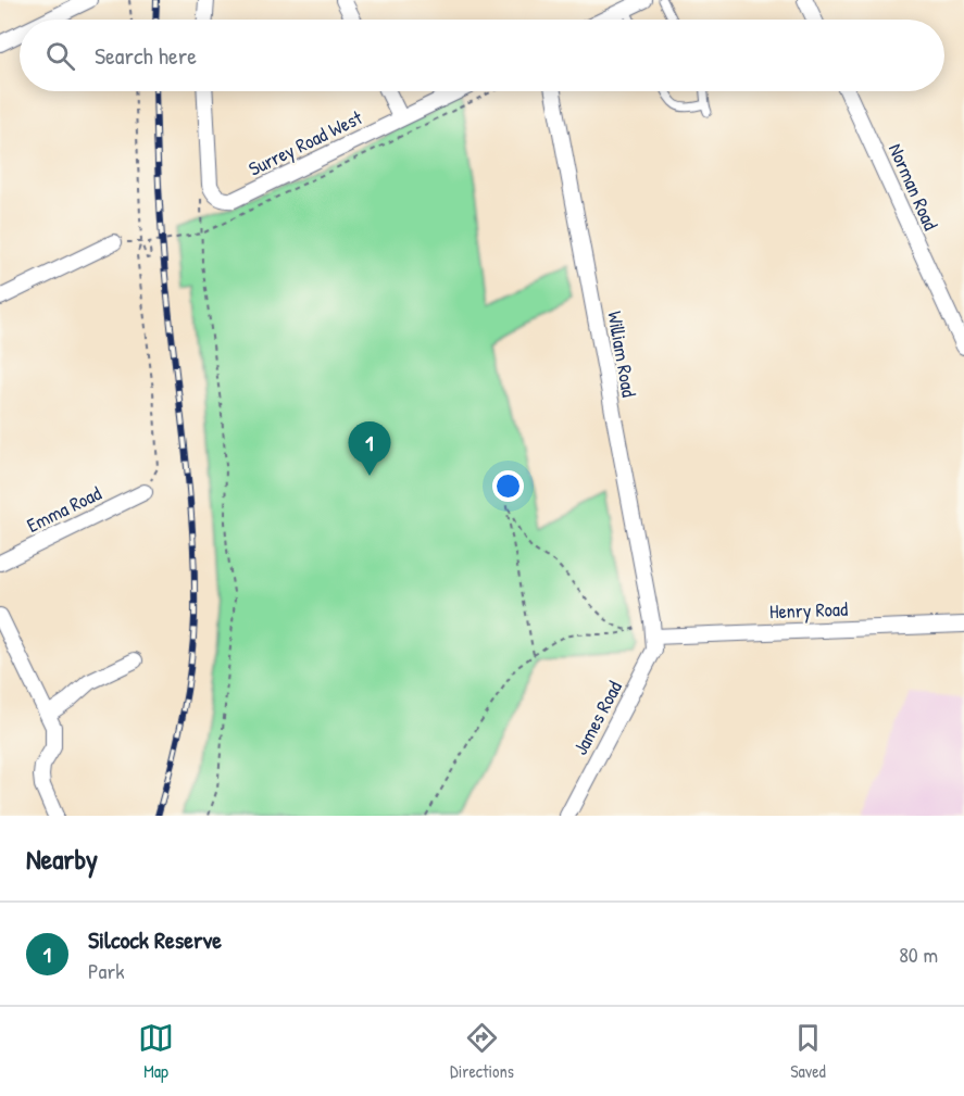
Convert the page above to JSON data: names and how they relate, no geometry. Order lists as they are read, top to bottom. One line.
{"streets":{"street":["Surrey Road West","Norman Road","William Road","Emma Road","Henry Road","James Road"]},"crossings":[["William Road","Henry Road"],["William Road","James Road"],["Henry Road","James Road"]],"page":{"search":"Search here","pins":"1","heading":"Nearby","list":[{"mark":"1","name":"Silcock Reserve","note":"Park","value":"80 m"}],"nav":["Map","Directions","Saved"]}}
